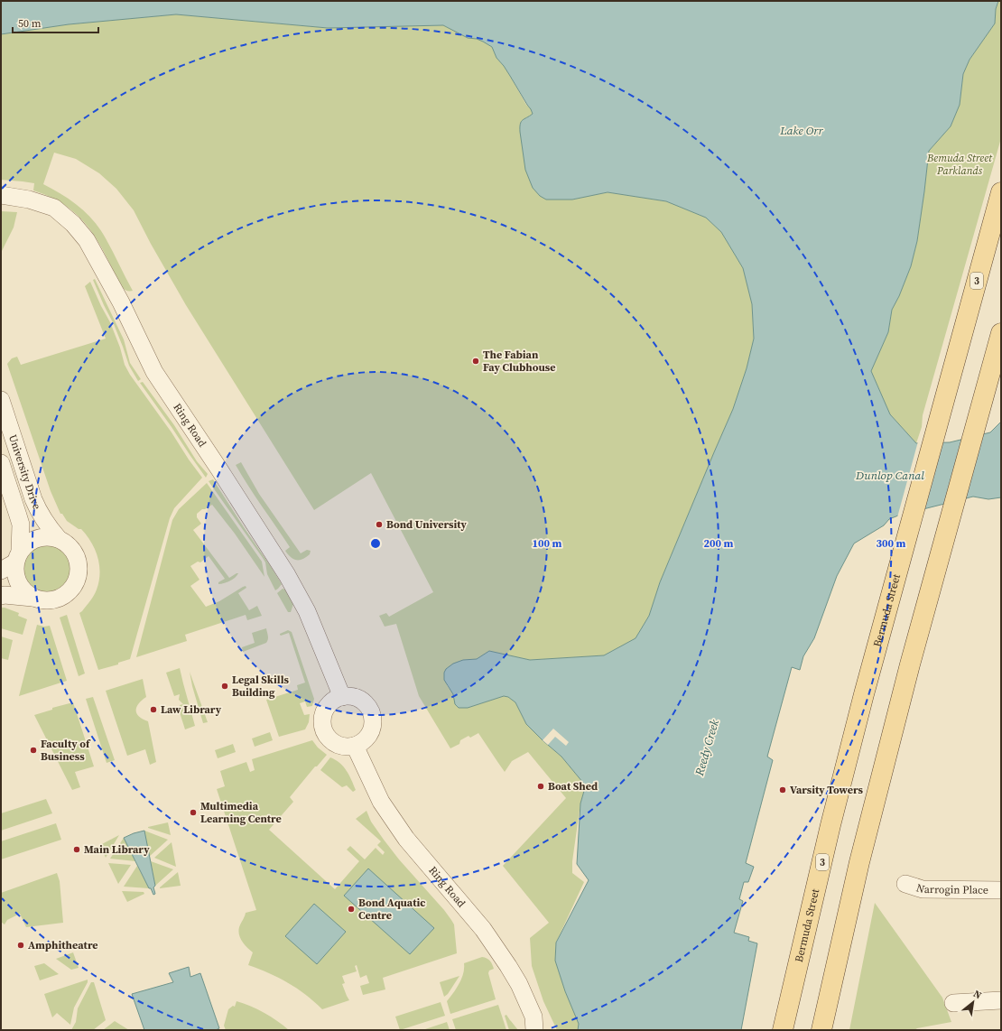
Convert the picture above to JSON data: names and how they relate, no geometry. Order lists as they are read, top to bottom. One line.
{"streets":{"main road":["3","Bermuda Street"],"street":["Ring Road","University Drive","Narrogin Place"]},"water":["Lake Orr","Dunlop Canal","Reedy Creek"],"parks":["Bemuda Street Parklands"],"places":["The Fabian Fay Clubhouse","Bond University","Legal Skills Building","Law Library","Faculty of Business","Boat Shed","Varsity Towers","Multimedia Learning Centre","Main Library","Bond Aquatic Centre","Amphitheatre"],"scale_bar":"50 m","north":"top right","rings":["100 m","200 m","300 m"]}
